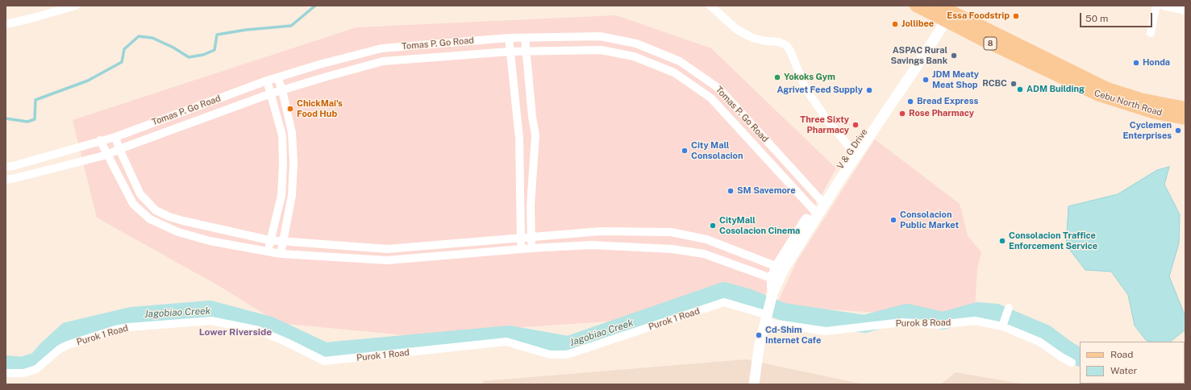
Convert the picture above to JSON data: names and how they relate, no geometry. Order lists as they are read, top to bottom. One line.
{"streets":{"main road":["8","Cebu North Road"],"street":["Tomas P. Go Road","V & G Drive","Purok 1 Road","Purok 8 Road"]},"crossings":[["Tomas P. Go Road","V & G Drive"],["Cebu North Road","V & G Drive"],["V & G Drive","Purok 1 Road"],["V & G Drive","Purok 8 Road"],["Purok 1 Road","Purok 8 Road"]],"districts":["Lower Riverside"],"water":["Jagobiao Creek"],"places":["Essa Foodstrip","Jollibee","ASPAC Rural Savings Bank","Honda","Yokoks Gym","JDM Meaty Meat Shop","RCBC","ADM Building","Agrivet Feed Supply","Bread Express","ChickMai's Food Hub","Rose Pharmacy","Three Sixty Pharmacy","Cyclemen Enterprises","City Mall Consolacion","SM Savemore","Consolacion Public Market","CityMall Cosolacion Cinema","Consolacion Traffice Enforcement Service","Cd-Shim Internet Cafe"],"legend":["Road","Water"],"scale_bar":"50 m"}
